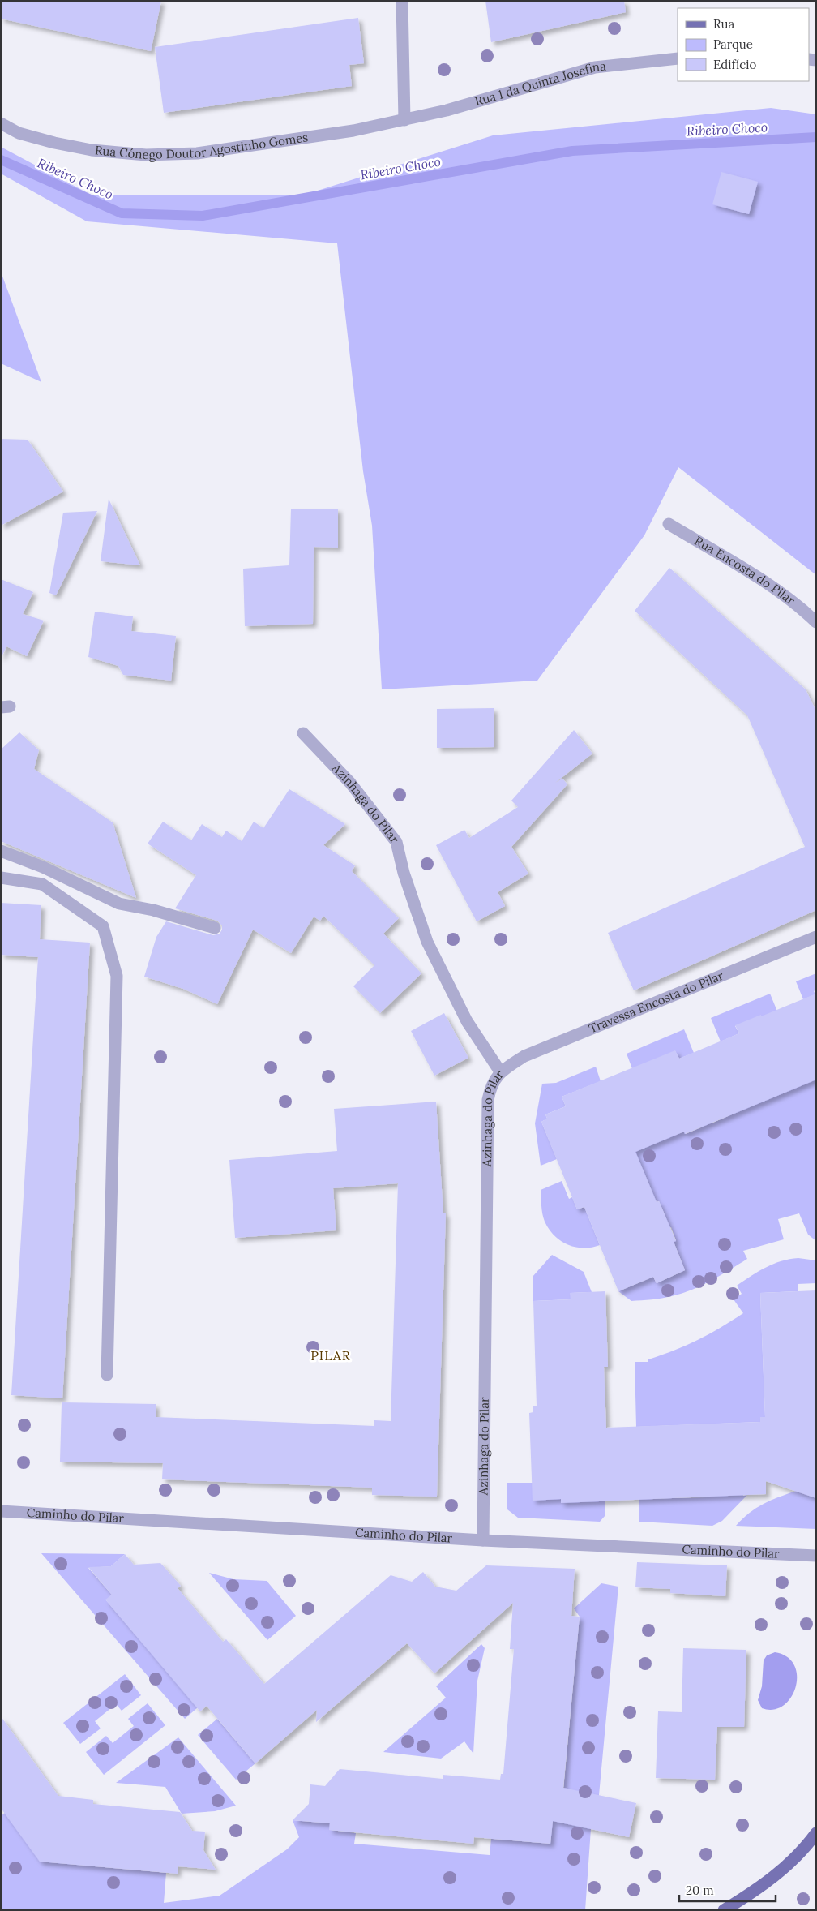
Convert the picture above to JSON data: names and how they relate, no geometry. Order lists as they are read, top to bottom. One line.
{"streets":{"street":["Rua 1 da Quinta Josefina","Rua Cónego Doutor Agostinho Gomes","Rua Encosta do Pilar","Azinhaga do Pilar","Travessa Encosta do Pilar","Caminho do Pilar"]},"crossings":[["Rua 1 da Quinta Josefina","Rua Cónego Doutor Agostinho Gomes"],["Azinhaga do Pilar","Travessa Encosta do Pilar"],["Azinhaga do Pilar","Caminho do Pilar"]],"districts":["PILAR"],"water":["Ribeiro Choco"],"legend":["Rua","Parque","Edifício"],"scale_bar":"20 m"}
